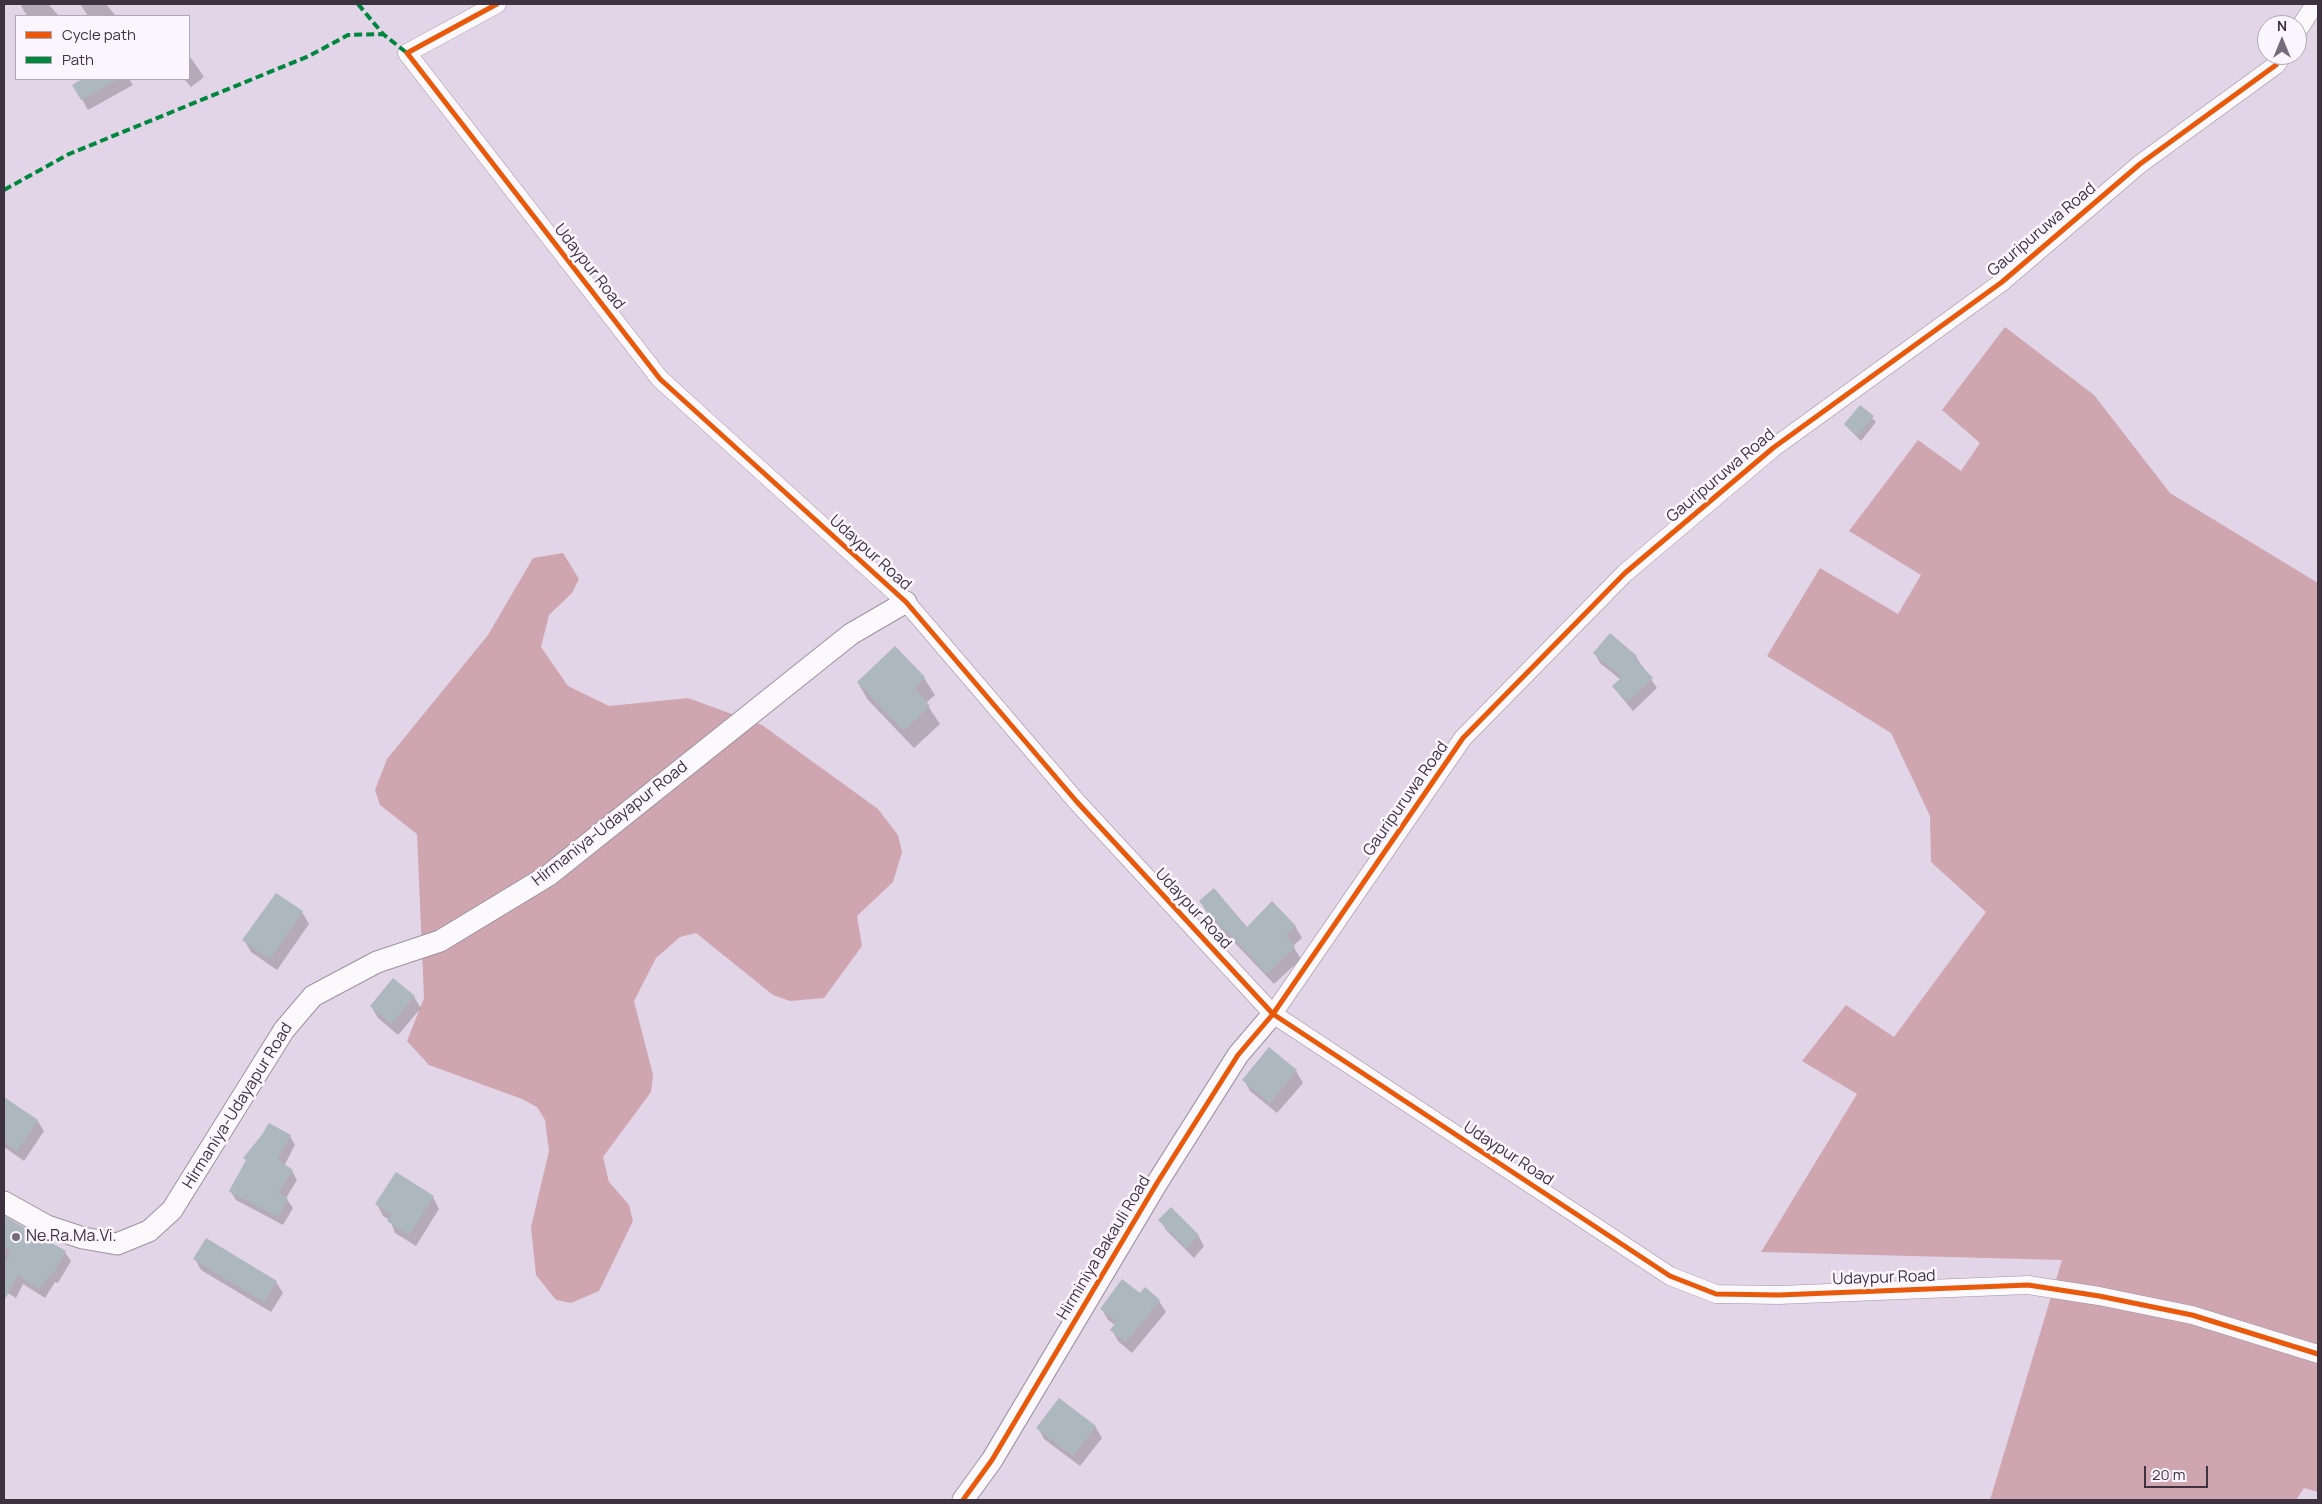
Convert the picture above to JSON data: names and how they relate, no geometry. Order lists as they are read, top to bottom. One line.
{"streets":{"street":["Gauripuruwa Road","Udaypur Road","Hirmaniya-Udayapur Road","Hirminiya Bakauli Road"]},"crossings":[["Gauripuruwa Road","Udaypur Road"],["Gauripuruwa Road","Hirminiya Bakauli Road"],["Udaypur Road","Hirmaniya-Udayapur Road"],["Udaypur Road","Hirminiya Bakauli Road"]],"places":["Ne.Ra.Ma.Vi."],"legend":["Cycle path","Path"],"scale_bar":"20 m","north":"top"}
